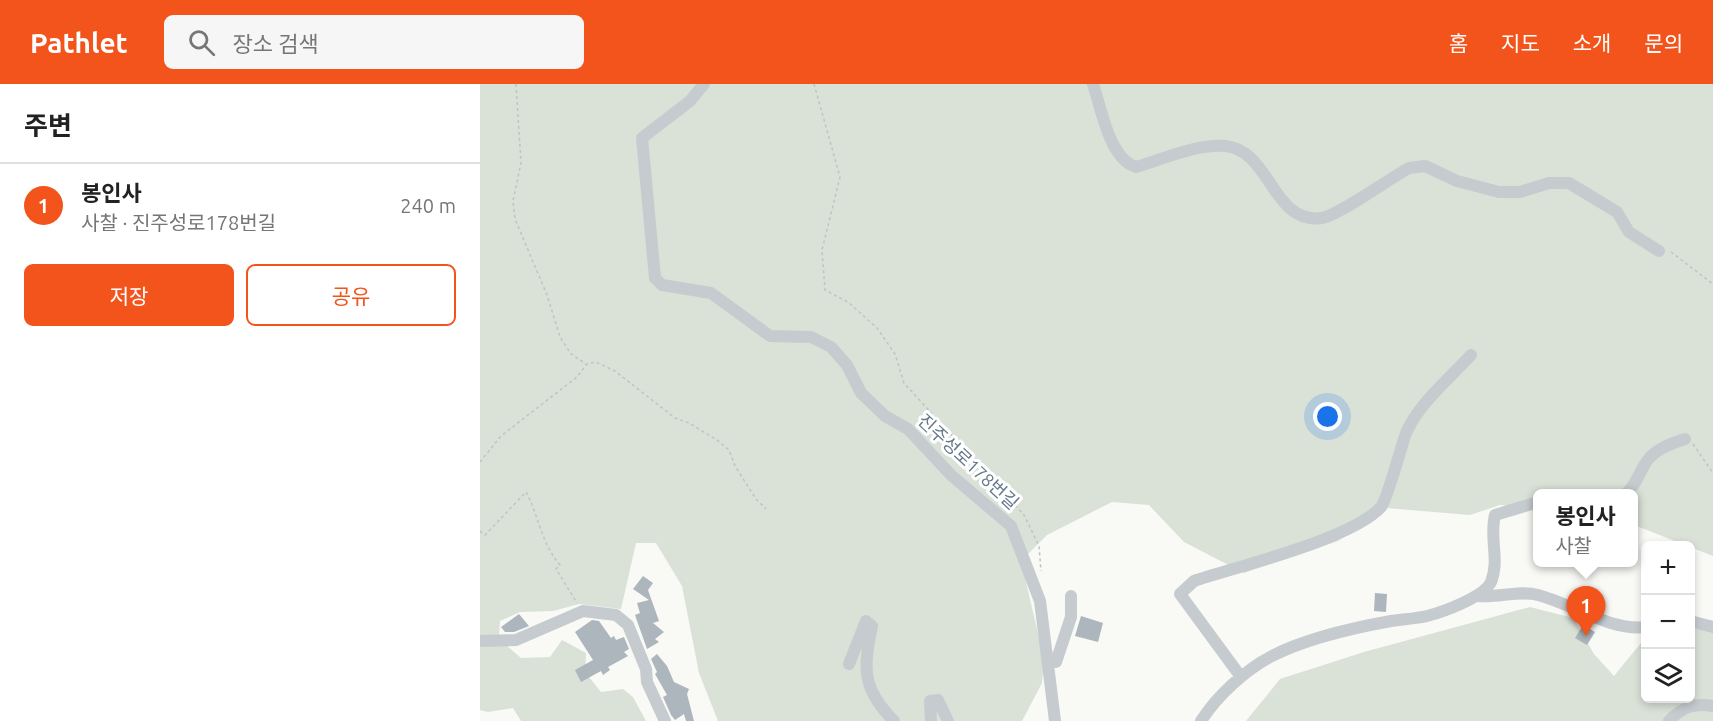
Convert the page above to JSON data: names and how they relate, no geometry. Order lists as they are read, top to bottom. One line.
{"streets":{"street":["진주성로178번길"]},"page":{"header":"Pathlet","search":"장소 검색","nav":["홈","지도","소개","문의"],"heading":"주변","list":[{"mark":"1","name":"봉인사","note":"사찰 · 진주성로178번길","value":"240 m"}],"buttons":["저장","공유"],"popup":["봉인사","사찰"],"map_buttons":["+","−"],"pins":"1"}}
